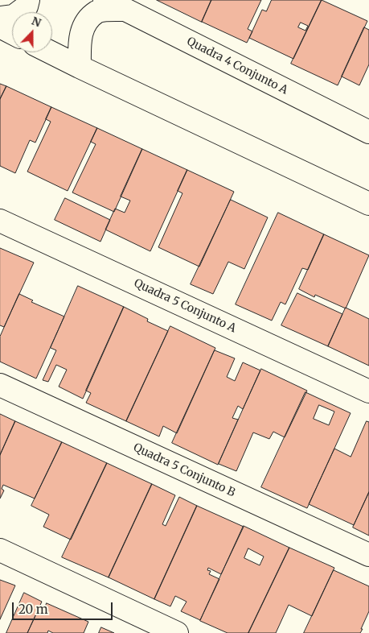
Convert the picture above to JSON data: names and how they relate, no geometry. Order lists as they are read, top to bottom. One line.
{"streets":{"street":["Quadra 4 Conjunto A","Quadra 5 Conjunto A","Quadra 5 Conjunto B"]},"scale_bar":"20 m","north":"top"}
